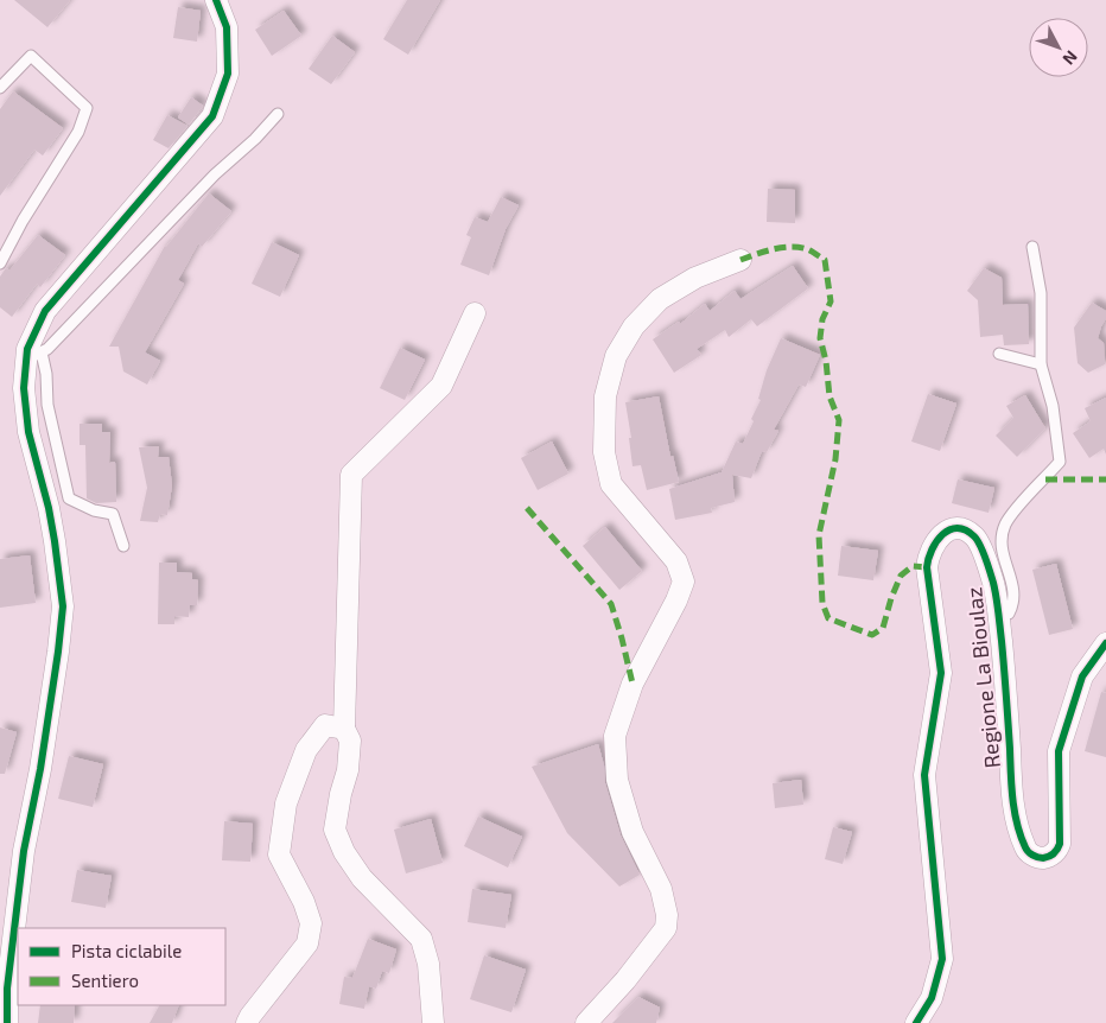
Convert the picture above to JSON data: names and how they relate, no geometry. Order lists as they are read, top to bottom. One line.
{"streets":{"street":["Regione La Bioulaz"]},"legend":["Pista ciclabile","Sentiero"],"north":"bottom right"}
